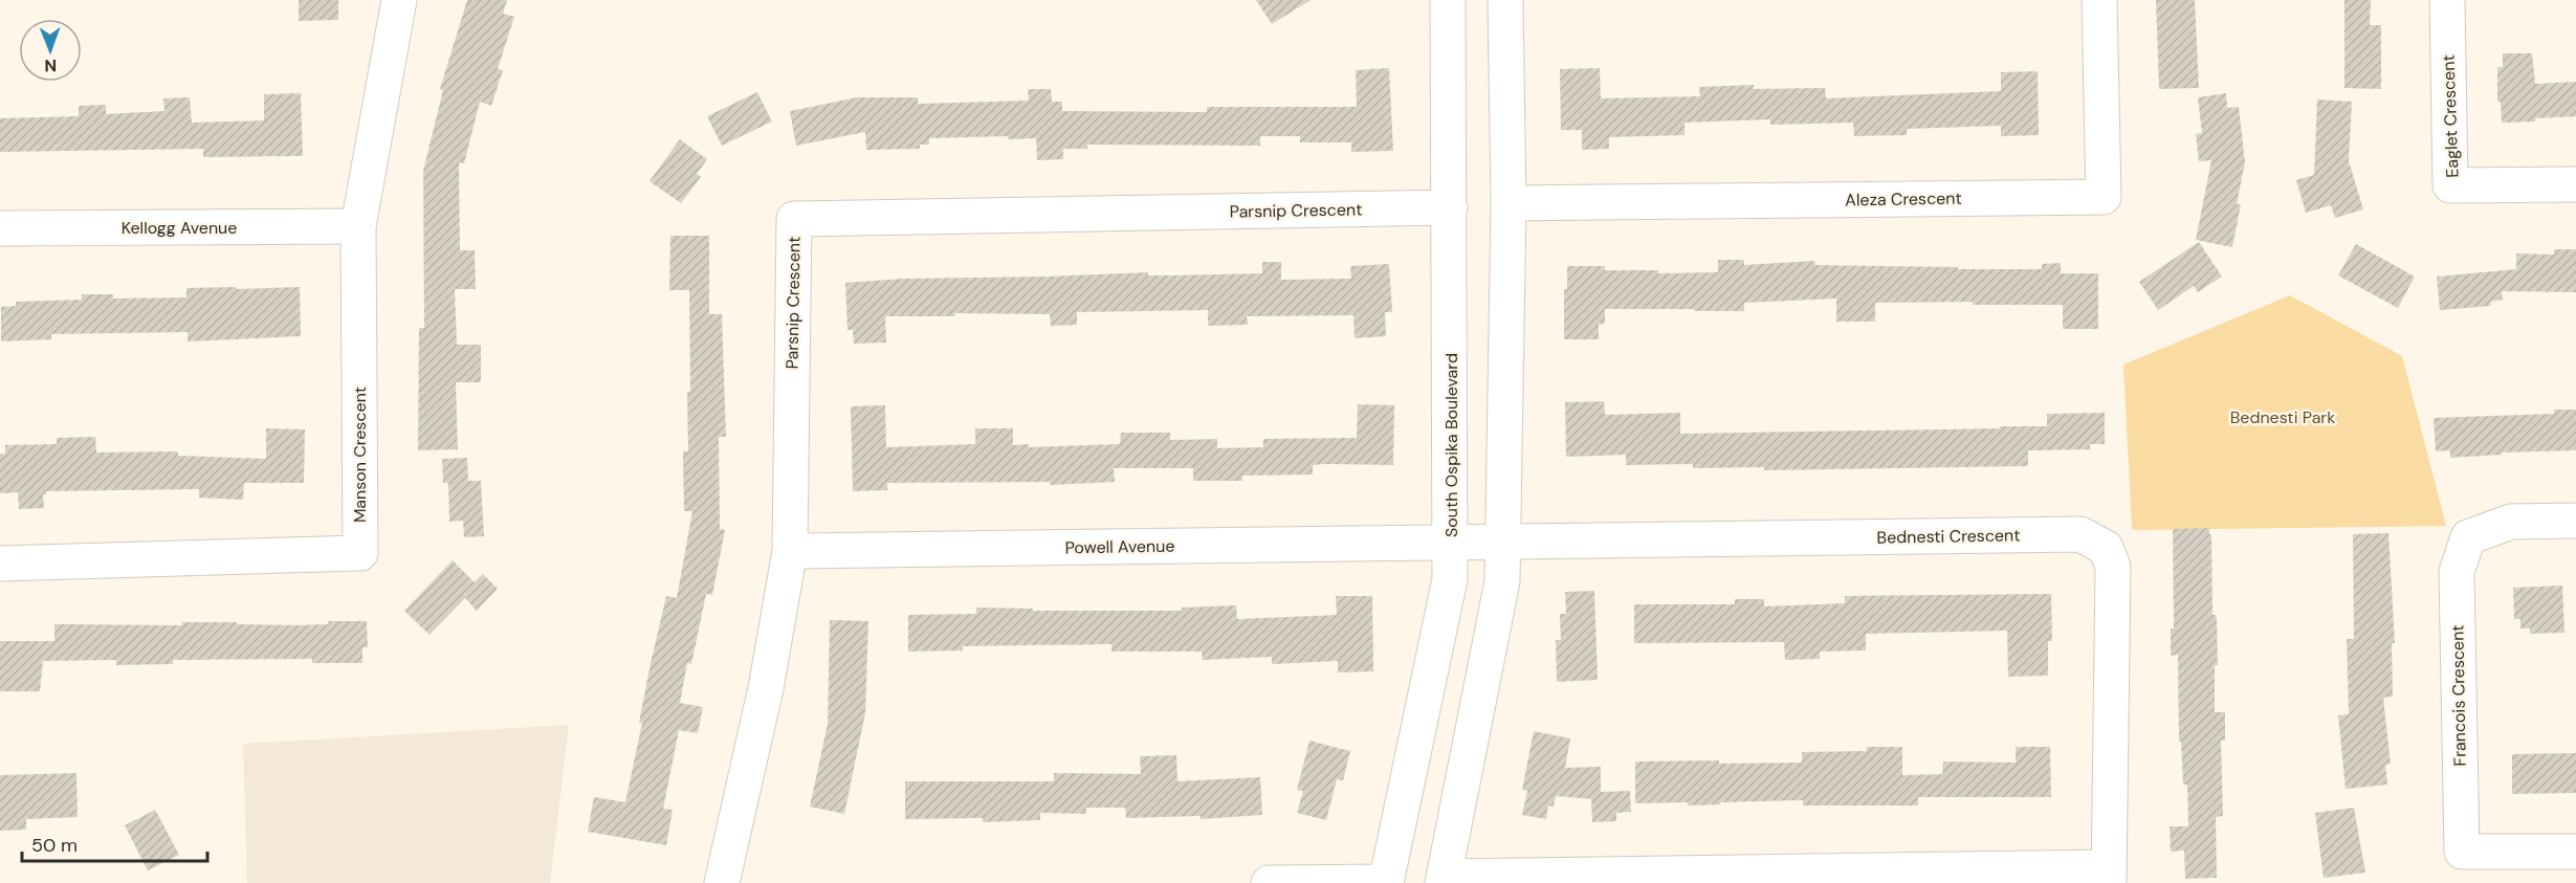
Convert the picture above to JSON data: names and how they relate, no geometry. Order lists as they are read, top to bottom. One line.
{"streets":{"street":["Eaglet Crescent","Aleza Crescent","Parsnip Crescent","Kellogg Avenue","South Ospika Boulevard","Manson Crescent","Bednesti Crescent","Powell Avenue","Francois Crescent"]},"crossings":[["Parsnip Crescent","South Ospika Boulevard"],["Parsnip Crescent","Powell Avenue"],["Kellogg Avenue","Manson Crescent"],["South Ospika Boulevard","Bednesti Crescent"],["South Ospika Boulevard","Powell Avenue"],["Bednesti Crescent","Powell Avenue"]],"parks":["Bednesti Park"],"scale_bar":"50 m","north":"bottom"}
